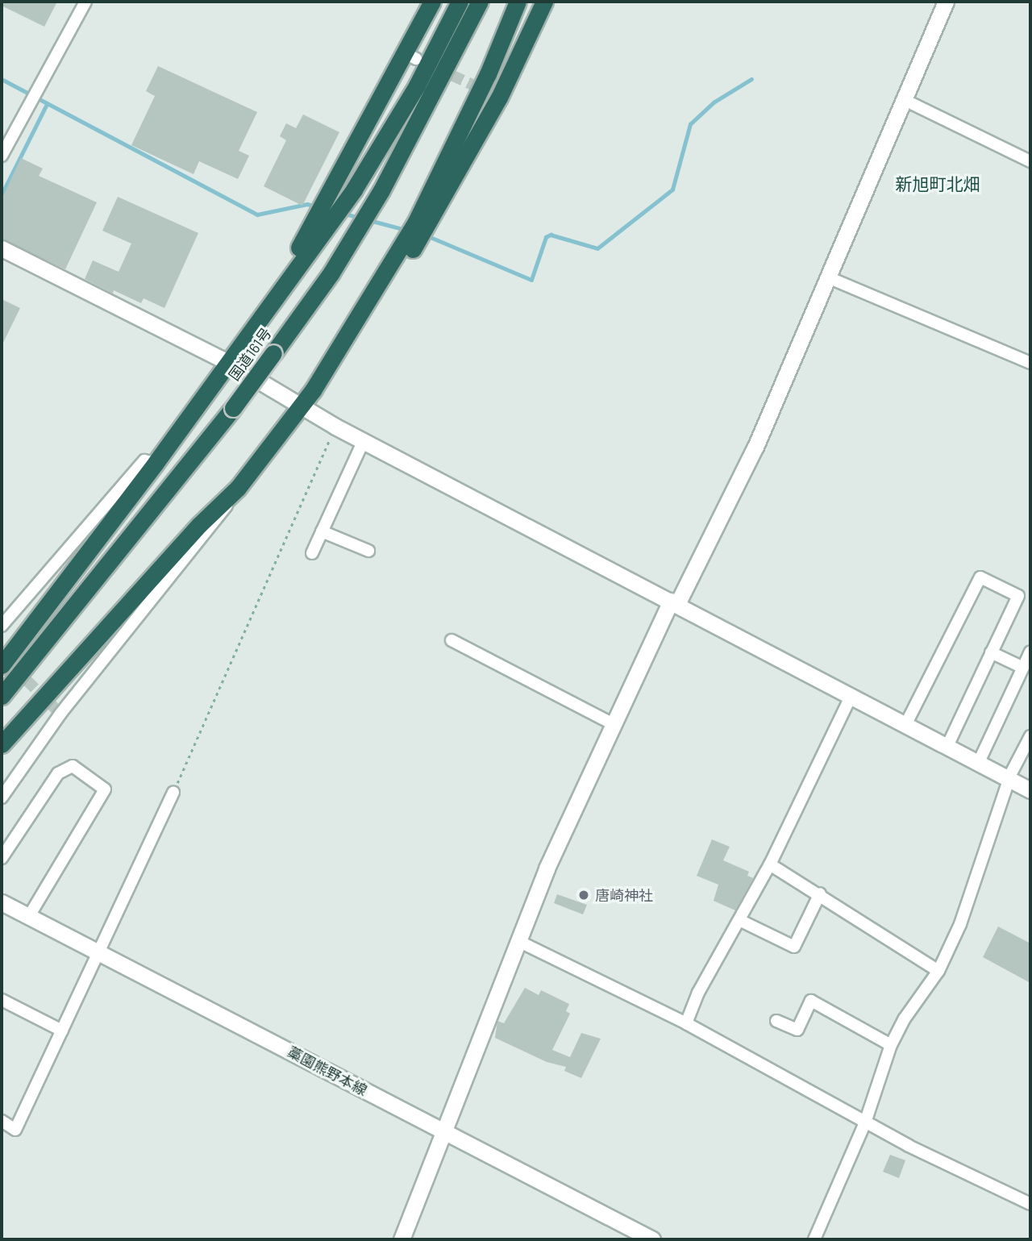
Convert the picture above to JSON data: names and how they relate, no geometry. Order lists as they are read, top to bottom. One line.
{"streets":{"highway":["国道161号"],"street":["藁園熊野本線"]},"districts":["新旭町北畑"],"places":["唐崎神社"]}
